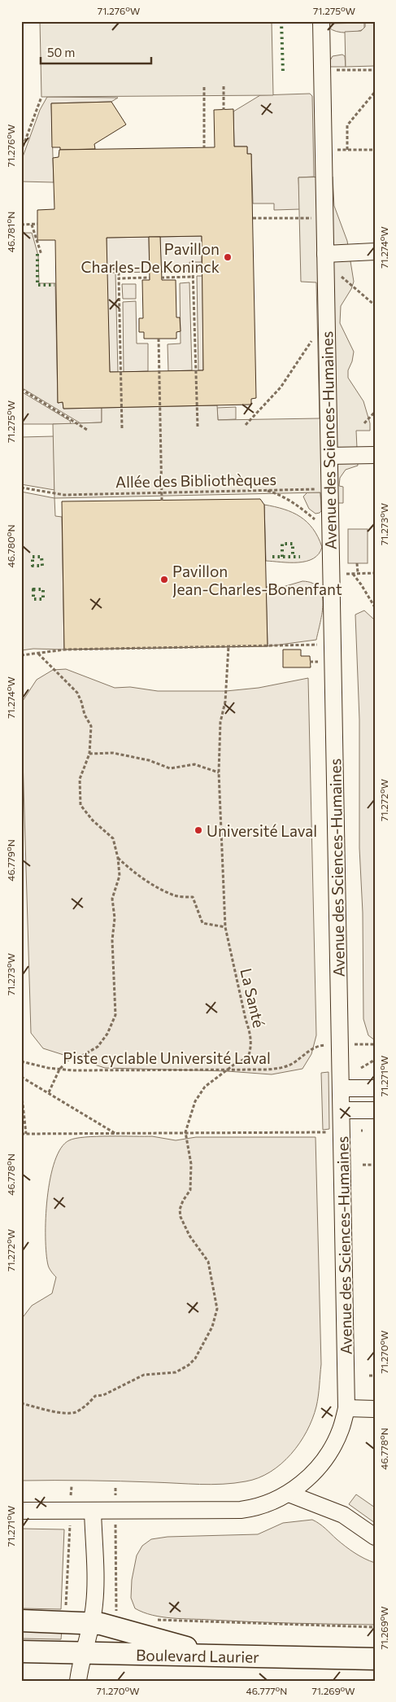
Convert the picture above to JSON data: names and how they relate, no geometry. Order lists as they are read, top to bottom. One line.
{"streets":{"main road":["Boulevard Laurier"],"street":["Avenue des Sciences-Humaines"],"path":["Allée des Bibliothèques","La Santé","Piste cyclable Université Laval"]},"crossings":[["Avenue des Sciences-Humaines","Allée des Bibliothèques"],["La Santé","Piste cyclable Université Laval"]],"places":["Pavillon Charles-De Koninck","Pavillon Jean-Charles-Bonenfant","Université Laval"],"scale_bar":"50 m","coordinates":["71.276°W","71.275°W","46.781°N","71.274°W","71.273°W","46.780°N","71.272°W","46.779°N","71.271°W","46.778°N","71.270°W","71.269°W","46.777°N"]}
